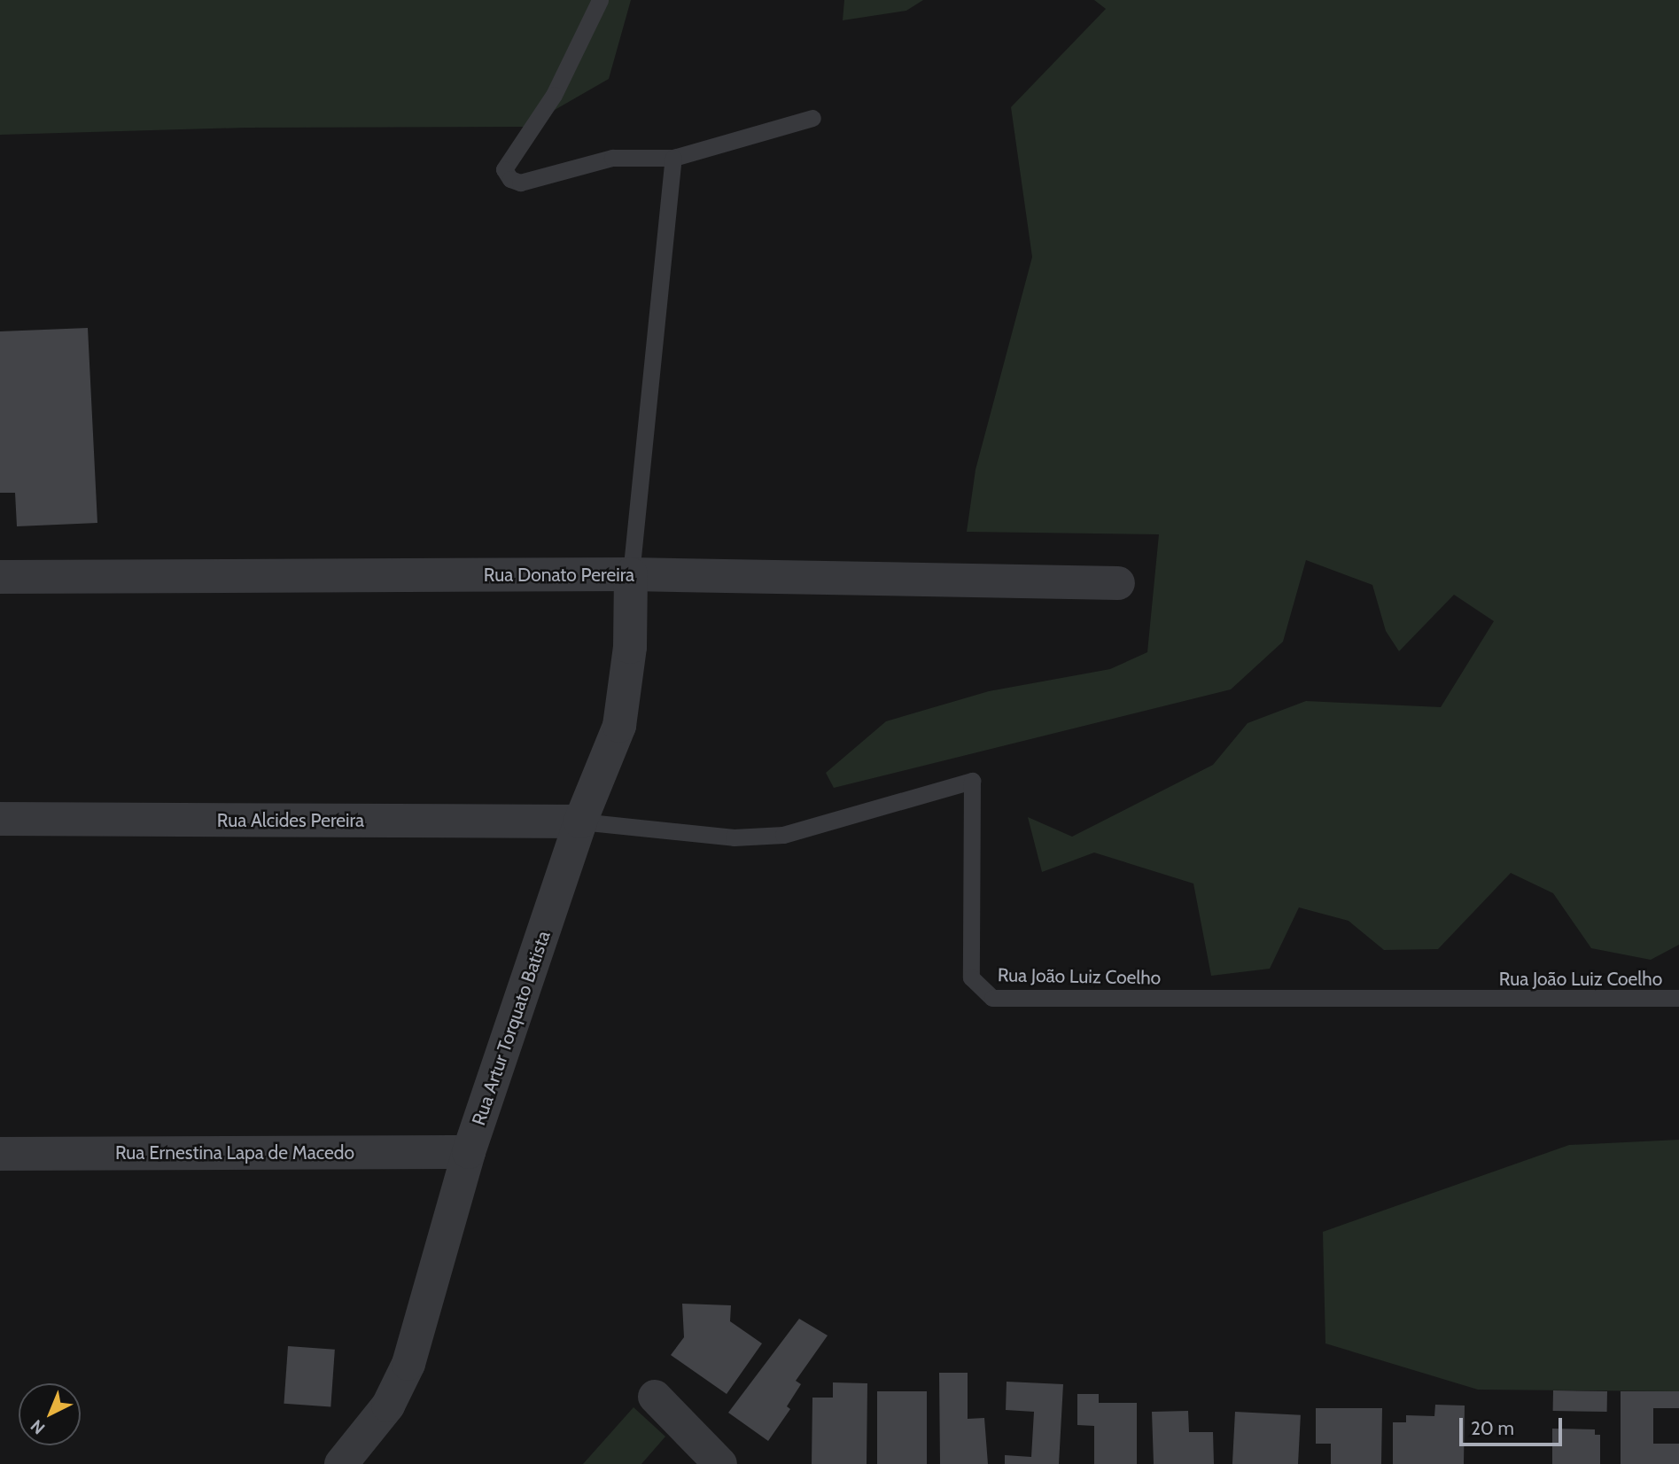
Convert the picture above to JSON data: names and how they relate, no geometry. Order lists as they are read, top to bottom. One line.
{"streets":{"street":["Rua Donato Pereira","Rua Alcides Pereira","Rua Artur Torquato Batista","Rua Ernestina Lapa de Macedo"],"lane":["Rua João Luiz Coelho"]},"crossings":[["Rua Donato Pereira","Rua Artur Torquato Batista"],["Rua Alcides Pereira","Rua João Luiz Coelho"],["Rua Alcides Pereira","Rua Artur Torquato Batista"],["Rua João Luiz Coelho","Rua Artur Torquato Batista"],["Rua Artur Torquato Batista","Rua Ernestina Lapa de Macedo"]],"scale_bar":"20 m","north":"bottom left"}
